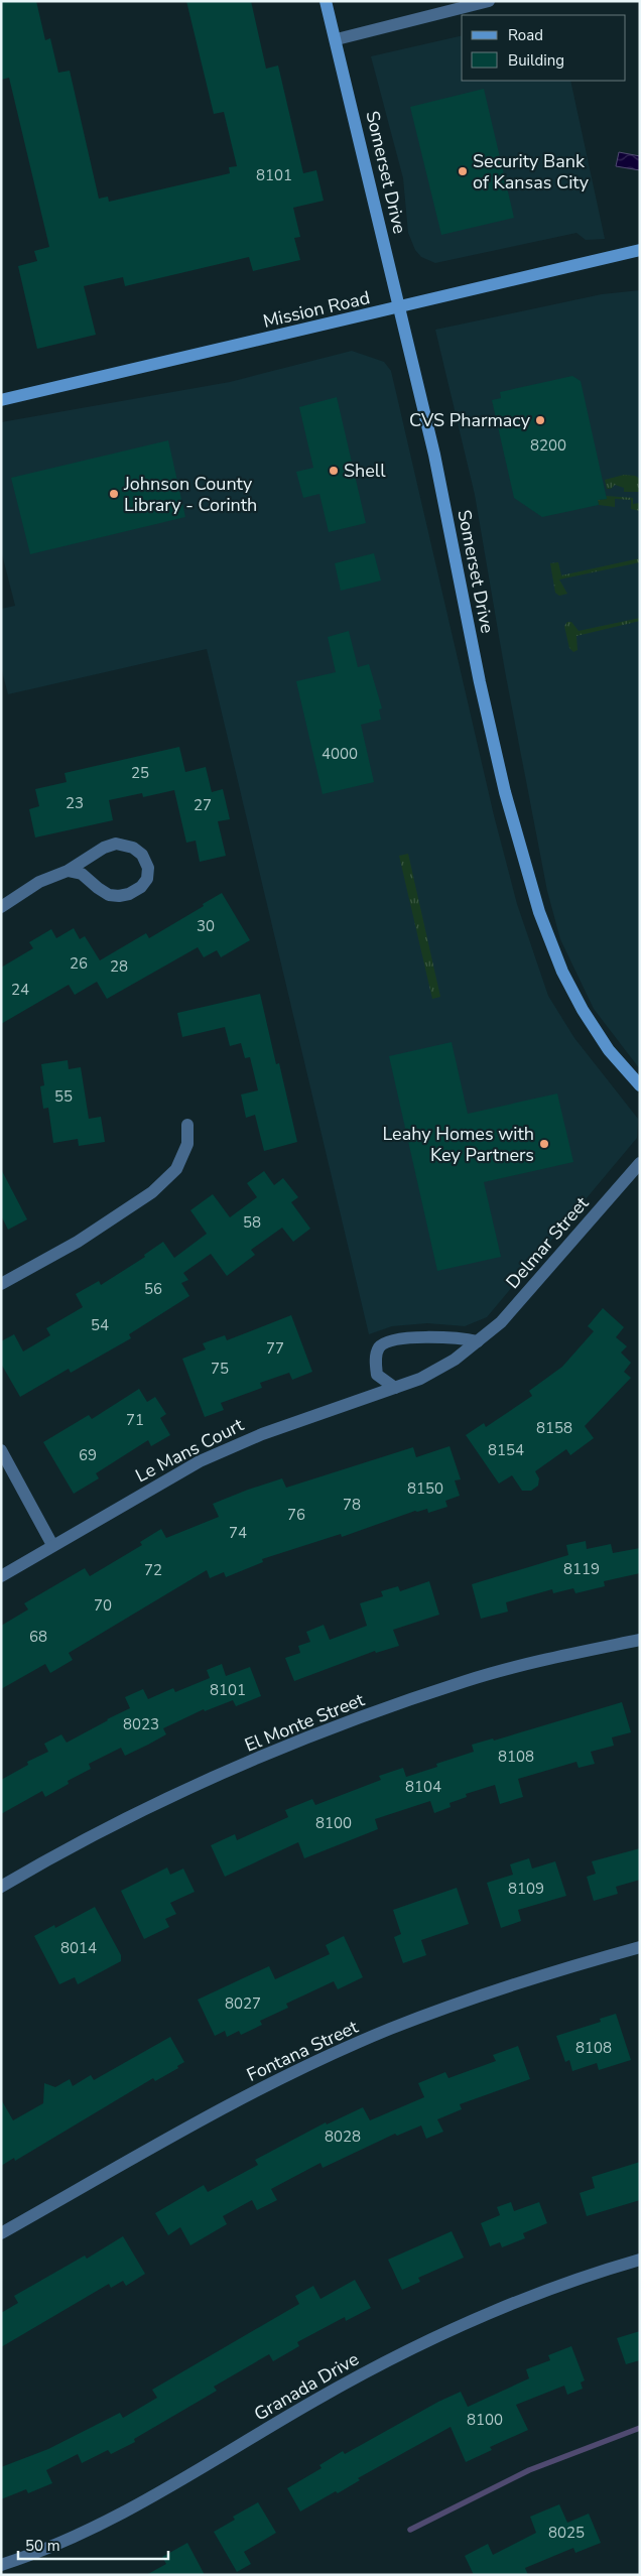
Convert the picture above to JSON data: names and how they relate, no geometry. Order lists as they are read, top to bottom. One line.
{"streets":{"street":["Somerset Drive","Mission Road","Delmar Street","Le Mans Court","El Monte Street","Fontana Street","Granada Drive"]},"crossings":[["Somerset Drive","Mission Road"],["Delmar Street","Le Mans Court"]],"places":["Security Bank of Kansas City","CVS Pharmacy","Shell","Johnson County Library - Corinth","Leahy Homes with Key Partners"],"house_numbers":["8101","8200","4000","25","23","27","30","26","28","24","55","58","56","54","77","75","71","8158","8154","69","8150","78","76","74","8119","72","70","68","8101","8023","8108","8104","8100","8109","8014","8027","8108","8028","8100","8025"],"legend":["Road","Building"],"scale_bar":"50 m"}
